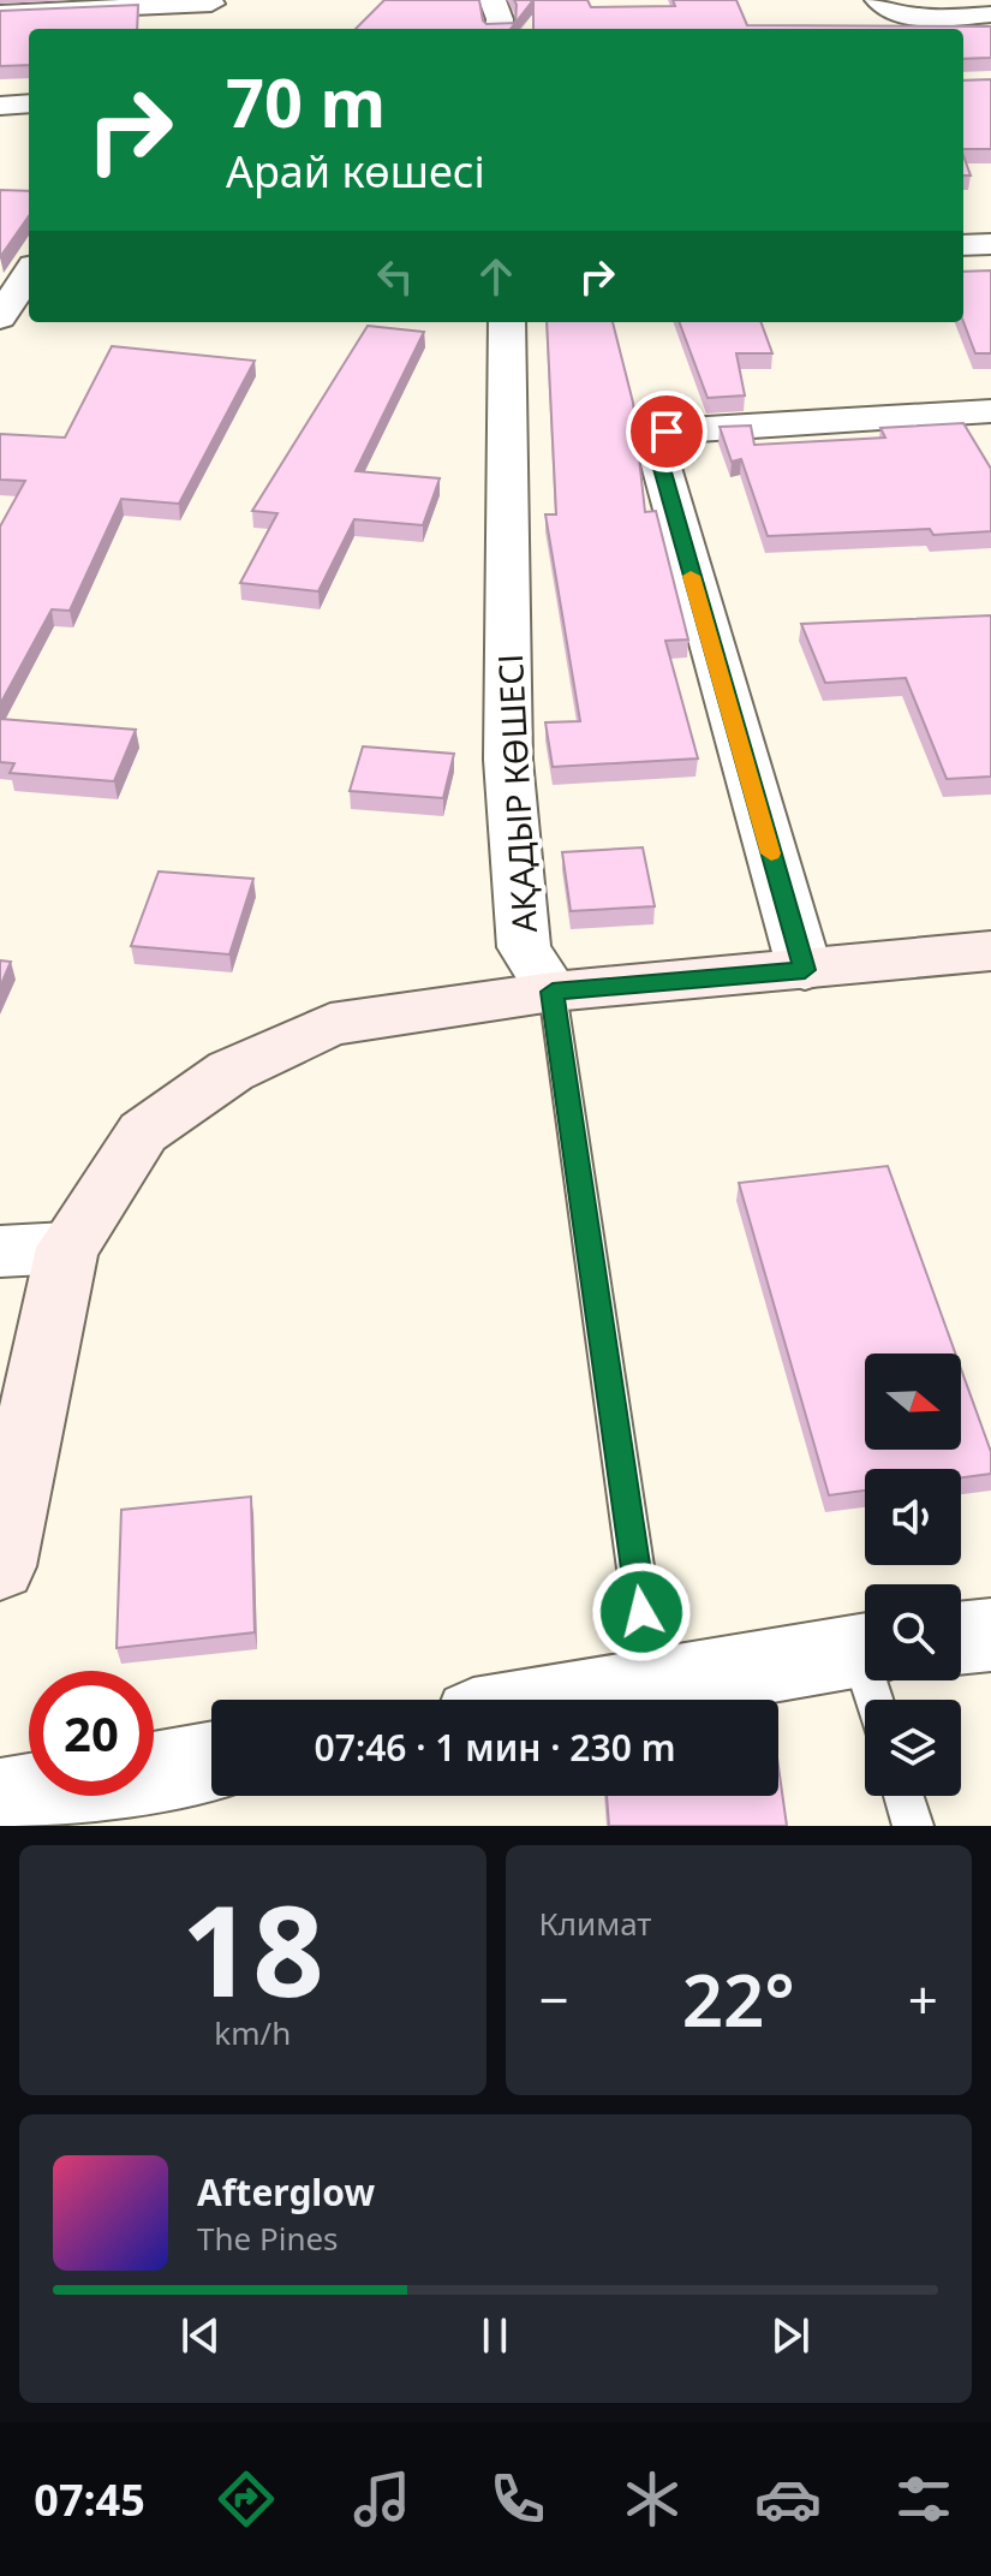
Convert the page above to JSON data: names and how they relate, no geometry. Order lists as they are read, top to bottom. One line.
{"streets":{"street":["АҚАДЫР КӨШЕСІ"]},"north":"right","page":{"turn":["70 m","Арай көшесі"],"limit":"20","trip":"07:46 · 1 мин · 230 m","tile":[["18","km/h"],"Климат"],"heat":["−","22°","+"],"song":["Afterglow","The Pines"],"tabs":"07:45"}}
